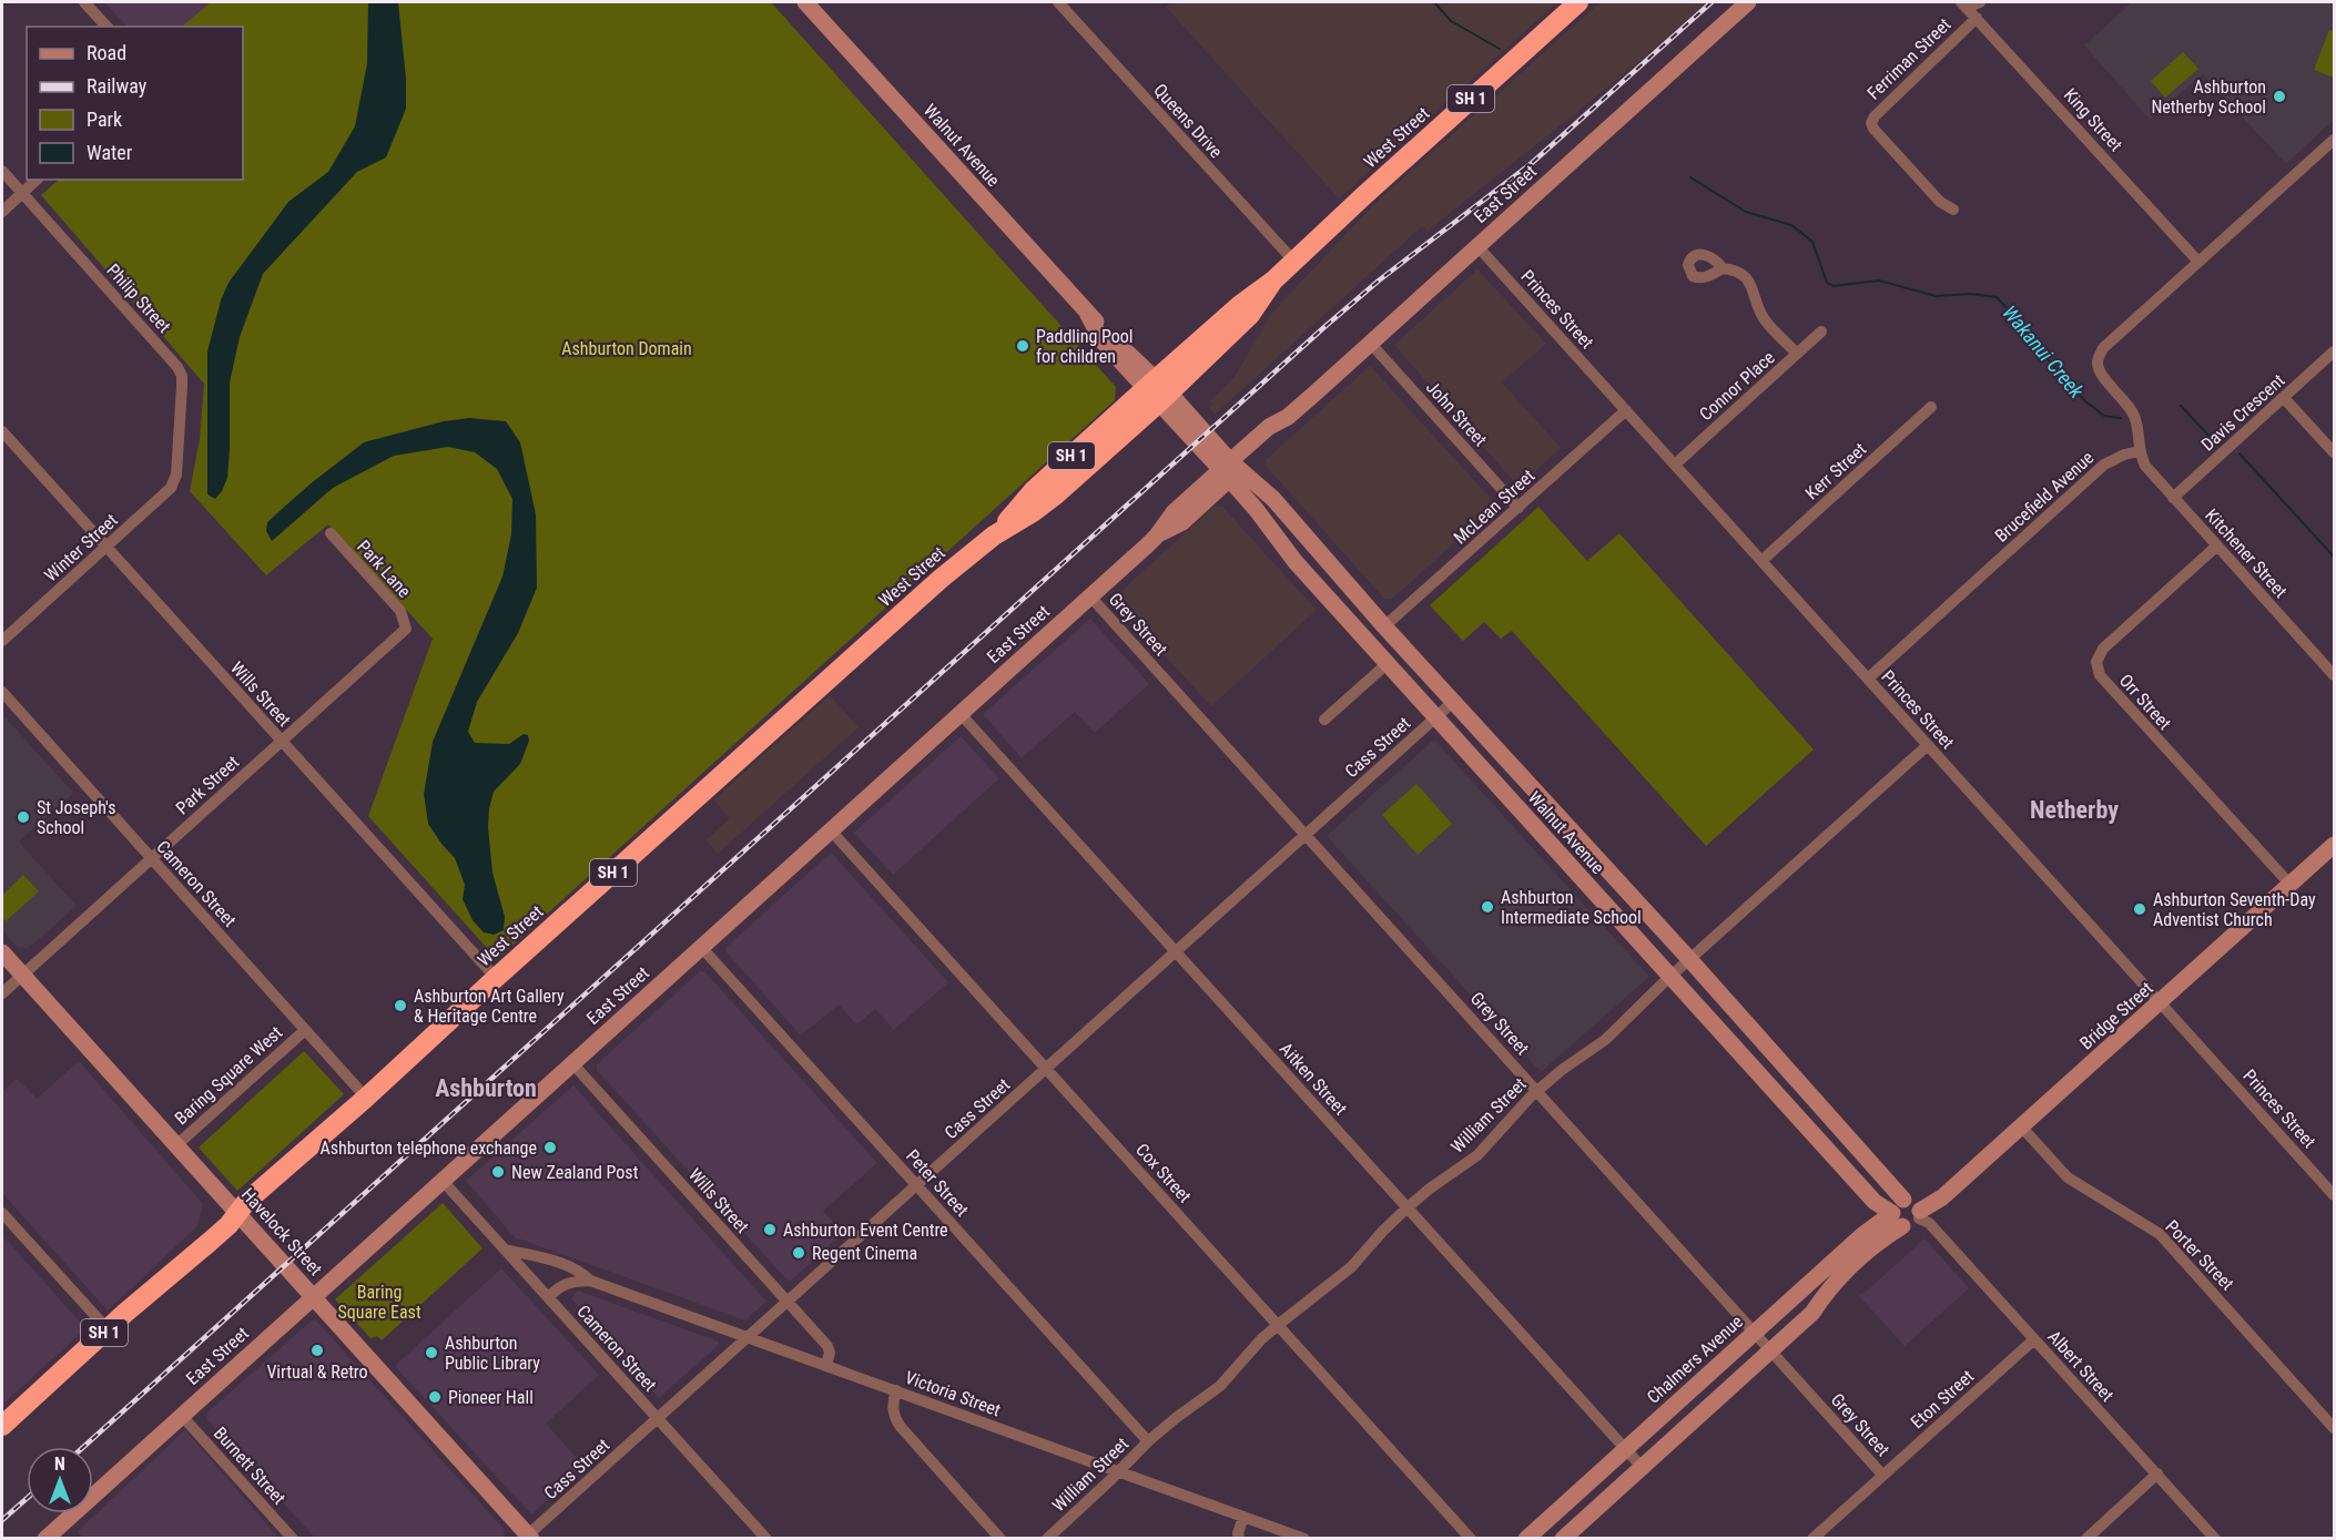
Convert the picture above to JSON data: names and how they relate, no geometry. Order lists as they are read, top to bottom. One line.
{"streets":{"highway":["SH 1","West Street"],"street":["Ferriman Street","King Street","Queens Drive","Walnut Avenue","East Street","Philip Street","Princes Street","Connor Place","Davis Crescent","John Street","Kerr Street","Brucefield Avenue","McLean Street","Winter Street","Kitchener Street","Park Lane","Grey Street","Wills Street","Orr Street","Cass Street","Park Street","Cameron Street","Bridge Street","Baring Square West","Aitken Street","William Street","Cox Street","Peter Street","Havelock Street","Porter Street","Chalmers Avenue","Albert Street","Victoria Street","Eton Street","Burnett Street"]},"crossings":[["Ferriman Street","King Street"],["Queens Drive","West Street"],["West Street","Walnut Avenue"],["West Street","Wills Street"],["West Street","Cameron Street"],["West Street","Havelock Street"],["Walnut Avenue","East Street"],["Walnut Avenue","McLean Street"],["Walnut Avenue","Cass Street"],["Walnut Avenue","Bridge Street"],["Walnut Avenue","William Street"],["Walnut Avenue","Chalmers Avenue"],["Walnut Avenue","Albert Street"],["East Street","Princes Street"],["East Street","John Street"],["East Street","Grey Street"],["East Street","Wills Street"],["East Street","Cameron Street"],["East Street","Aitken Street"],["East Street","Cox Street"],["East Street","Peter Street"],["East Street","Havelock Street"],["East Street","Burnett Street"],["Philip Street","Winter Street"],["Princes Street","Connor Place"],["Princes Street","Kerr Street"],["Princes Street","Brucefield Avenue"],["Princes Street","McLean Street"],["Princes Street","Bridge Street"],["Princes Street","William Street"],["Davis Crescent","Kitchener Street"],["John Street","McLean Street"],["Brucefield Avenue","Kitchener Street"],["Winter Street","Wills Street"],["Kitchener Street","Orr Street"],["Park Lane","Park Street"],["Grey Street","Cass Street"],["Grey Street","William Street"],["Grey Street","Chalmers Avenue"],["Grey Street","Eton Street"],["Wills Street","Cass Street"],["Wills Street","Park Street"],["Wills Street","Victoria Street"],["Orr Street","Bridge Street"],["Cass Street","Cameron Street"],["Cass Street","Aitken Street"],["Cass Street","Cox Street"],["Cass Street","Peter Street"],["Cass Street","Havelock Street"],["Cass Street","Victoria Street"],["Park Street","Cameron Street"],["Park Street","Havelock Street"],["Cameron Street","Baring Square West"],["Cameron Street","Victoria Street"],["Bridge Street","Porter Street"],["Bridge Street","Chalmers Avenue"],["Bridge Street","Albert Street"],["Baring Square West","Havelock Street"],["Aitken Street","William Street"],["Aitken Street","Chalmers Avenue"],["William Street","Cox Street"],["William Street","Peter Street"],["William Street","Victoria Street"],["Chalmers Avenue","Albert Street"],["Albert Street","Eton Street"]],"districts":["Netherby","Ashburton"],"water":["Wakanui Creek"],"parks":["Ashburton Domain","Baring Square East"],"places":["Ashburton Netherby School","Paddling Pool for children","St Joseph's School","Ashburton Intermediate School","Ashburton Seventh-Day Adventist Church","Ashburton Art Gallery & Heritage Centre","Ashburton telephone exchange","New Zealand Post","Ashburton Event Centre","Regent Cinema","Virtual & Retro","Ashburton Public Library","Pioneer Hall"],"legend":["Road","Railway","Park","Water"],"north":"top"}
